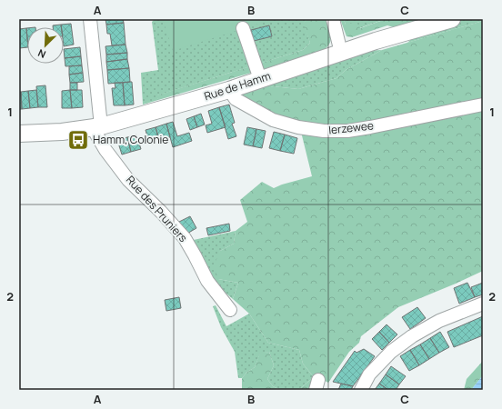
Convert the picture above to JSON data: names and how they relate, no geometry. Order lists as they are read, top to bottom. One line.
{"streets":{"main road":["Rue de Hamm"],"street":["Ierzewee","Rue des Pruniers"]},"crossings":[["Rue de Hamm","Ierzewee"],["Rue de Hamm","Rue des Pruniers"]],"places":{"bus stop":["Hamm, Colonie"]},"north":"bottom left","grid":{"columns":["A","B","C"],"rows":["1","2"]}}
